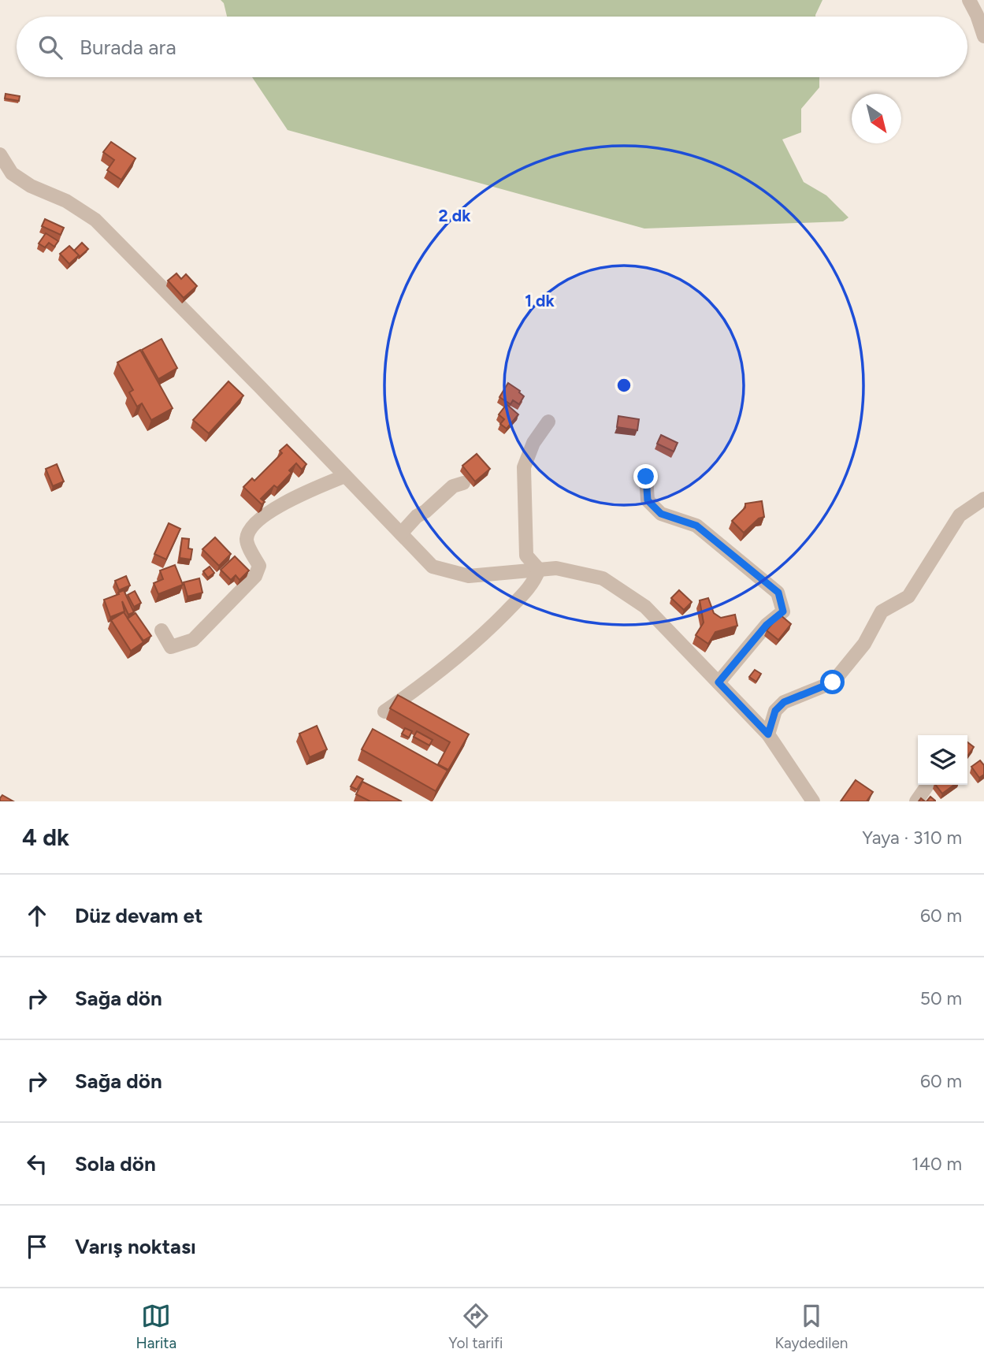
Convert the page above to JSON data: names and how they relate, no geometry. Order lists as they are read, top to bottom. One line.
{"north":"bottom right","page":{"search":"Burada ara","heading":["4 dk","Yaya · 310 m"],"list":[["Düz devam et","60 m"],["Sağa dön","50 m"],["Sağa dön","60 m"],["Sola dön","140 m"],"Varış noktası"],"nav":["Harita","Yol tarifi","Kaydedilen"]},"rings":["2 dk","1 dk"]}
